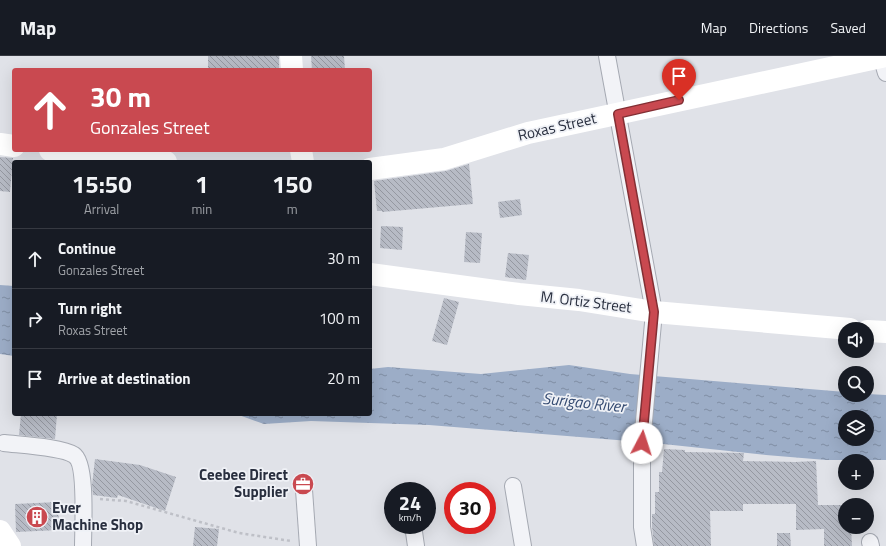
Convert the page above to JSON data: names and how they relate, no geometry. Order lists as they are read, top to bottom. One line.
{"streets":{"street":["Roxas Street","M. Ortiz Street"]},"water":["Surigao River"],"places":{"office":["Ceebee Direct Supplier"],"building":["Ever Machine Shop"]},"page":{"header":"Map","nav":["Map","Directions","Saved"],"turn":["30 m","Gonzales Street"],"eta":["15:50","Arrival","1","min","150","m"],"list":[{"name":"Continue","note":"Gonzales Street","value":"30 m"},{"name":"Turn right","note":"Roxas Street","value":"100 m"},{"name":"Arrive at destination","value":"20 m"}],"map_buttons":["+","−"],"speed":"24 km/h","limit":"30"}}
